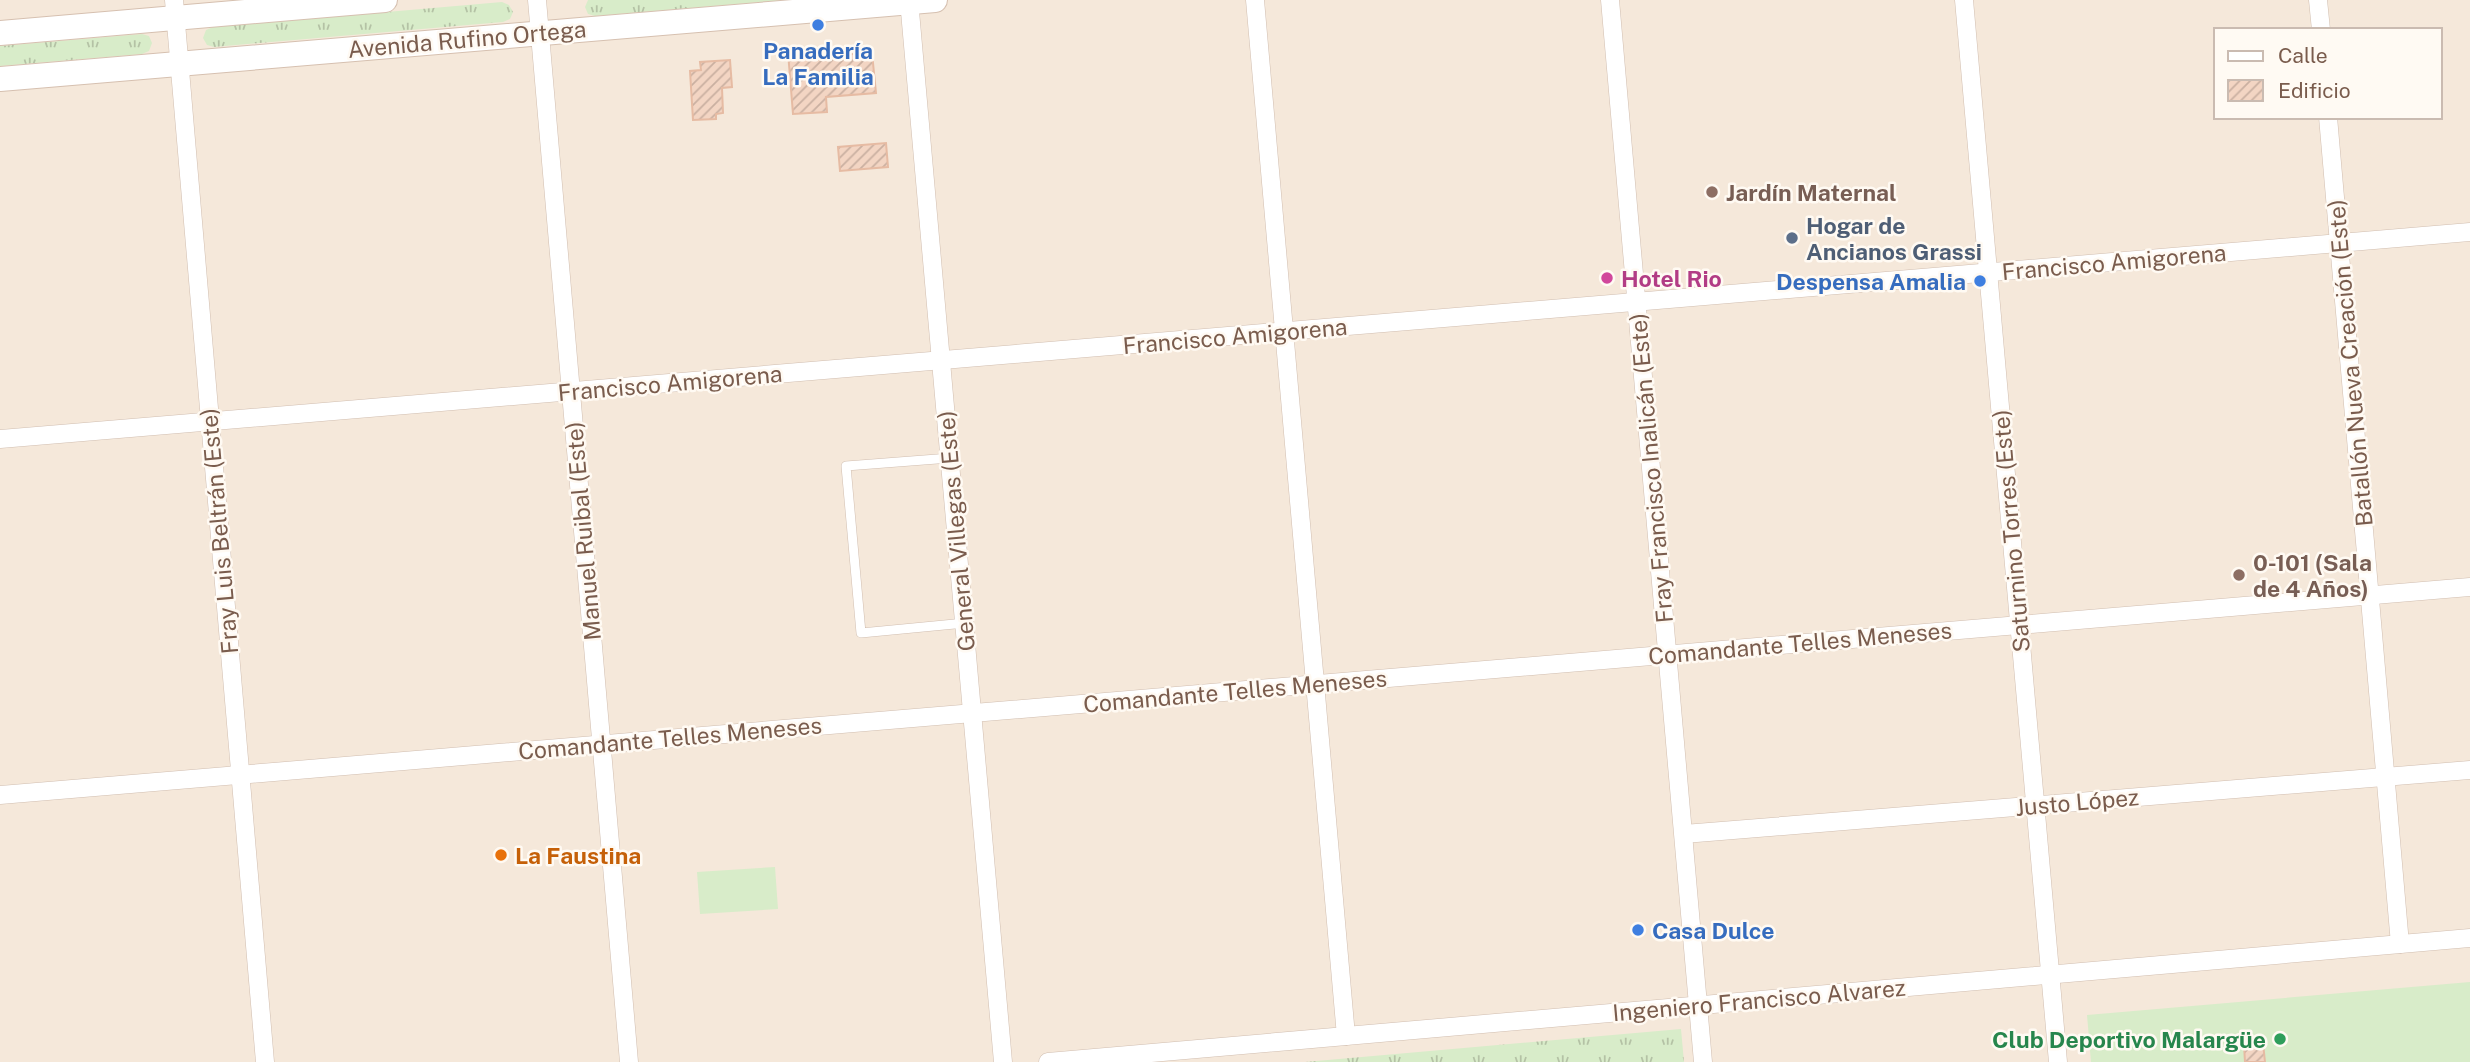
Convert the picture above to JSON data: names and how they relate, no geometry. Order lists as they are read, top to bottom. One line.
{"streets":{"main road":["Avenida Rufino Ortega"],"street":["Francisco Amigorena","Batallón Nueva Creación (Este)","Fray Francisco Inalicán (Este)","Fray Luis Beltrán (Este)","Manuel Ruibal (Este)","General Villegas (Este)","Saturnino Torres (Este)","Comandante Telles Meneses","Justo López","Ingeniero Francisco Alvarez"]},"crossings":[["Avenida Rufino Ortega","Fray Luis Beltrán (Este)"],["Avenida Rufino Ortega","Manuel Ruibal (Este)"],["Avenida Rufino Ortega","General Villegas (Este)"],["Francisco Amigorena","Batallón Nueva Creación (Este)"],["Francisco Amigorena","Fray Francisco Inalicán (Este)"],["Francisco Amigorena","Fray Luis Beltrán (Este)"],["Francisco Amigorena","Manuel Ruibal (Este)"],["Francisco Amigorena","General Villegas (Este)"],["Francisco Amigorena","Saturnino Torres (Este)"],["Batallón Nueva Creación (Este)","Comandante Telles Meneses"],["Batallón Nueva Creación (Este)","Justo López"],["Batallón Nueva Creación (Este)","Ingeniero Francisco Alvarez"],["Fray Francisco Inalicán (Este)","Comandante Telles Meneses"],["Fray Francisco Inalicán (Este)","Justo López"],["Fray Francisco Inalicán (Este)","Ingeniero Francisco Alvarez"],["Fray Luis Beltrán (Este)","Comandante Telles Meneses"],["Manuel Ruibal (Este)","Comandante Telles Meneses"],["General Villegas (Este)","Comandante Telles Meneses"],["Saturnino Torres (Este)","Comandante Telles Meneses"],["Saturnino Torres (Este)","Justo López"],["Saturnino Torres (Este)","Ingeniero Francisco Alvarez"]],"places":["Panadería La Familia","Jardín Maternal","Hogar de Ancianos Grassi","Hotel Rio","Despensa Amalia","0-101 (Sala de 4 Años)","La Faustina","Casa Dulce","Club Deportivo Malargüe"],"legend":["Calle","Edificio"]}
